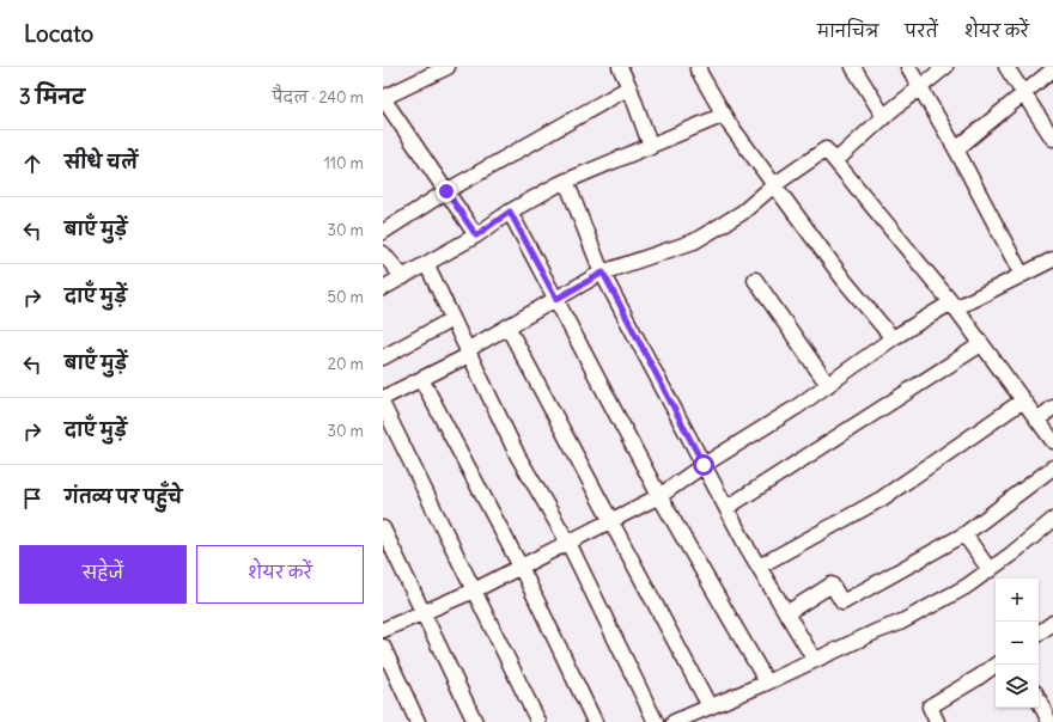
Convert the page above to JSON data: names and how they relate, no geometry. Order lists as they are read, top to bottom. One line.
{"page":{"header":"Locato","nav":["मानचित्र","परतें","शेयर करें"],"heading":["3 मिनट","पैदल · 240 m"],"list":[["सीधे चलें","110 m"],["बाएँ मुड़ें","30 m"],["दाएँ मुड़ें","50 m"],["बाएँ मुड़ें","20 m"],["दाएँ मुड़ें","30 m"],"गंतव्य पर पहुँचे"],"buttons":["सहेजें","शेयर करें"],"map_buttons":["+","−"]}}
